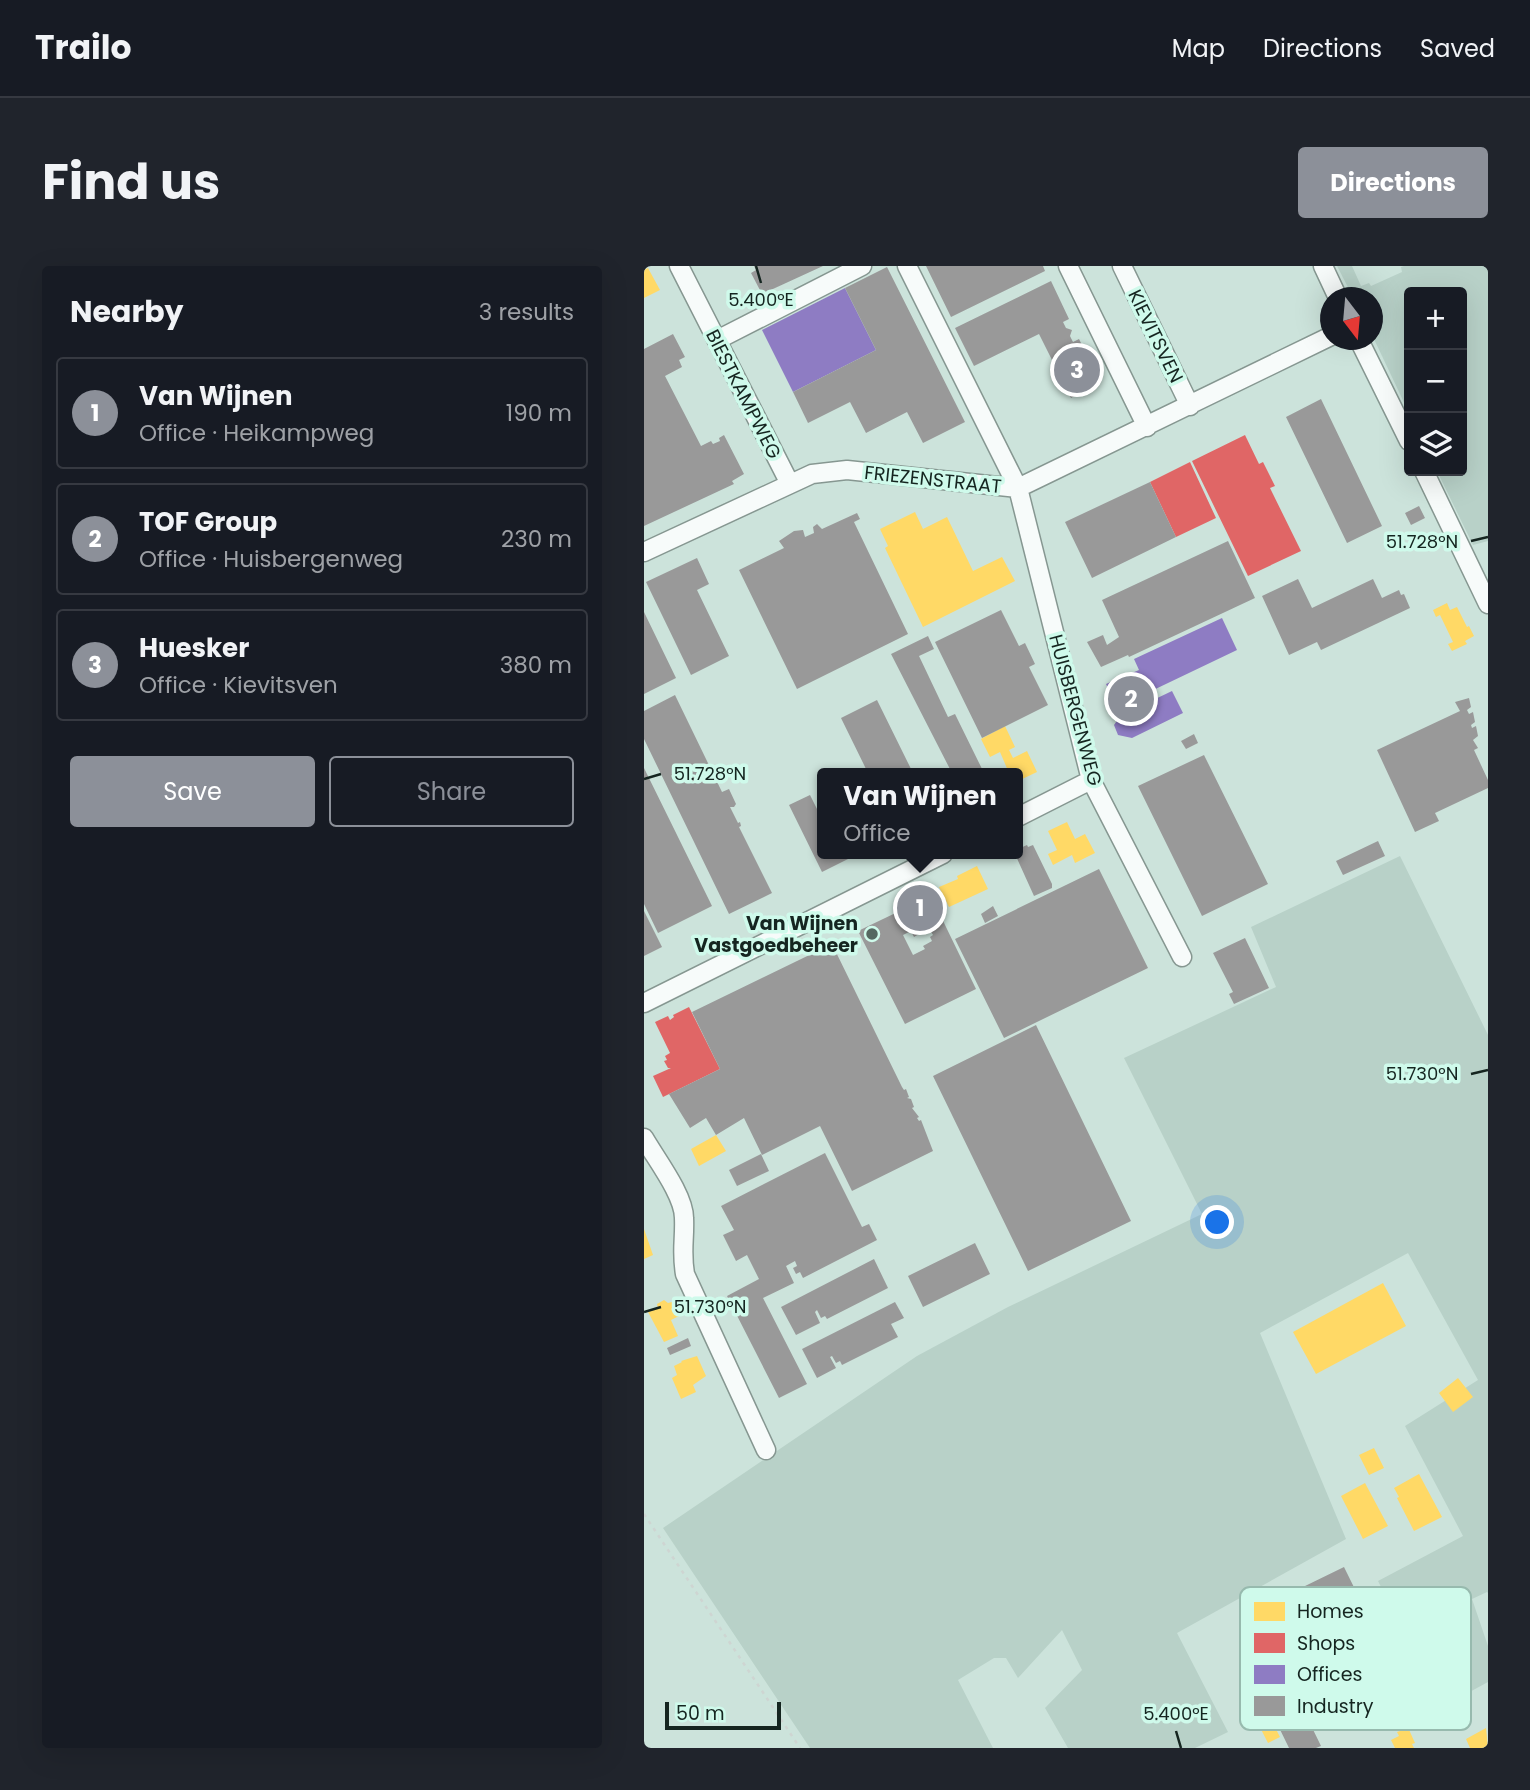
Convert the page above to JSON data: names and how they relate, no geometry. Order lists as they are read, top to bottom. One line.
{"streets":{"street":["KIEVITSVEN","BIESTKAMPWEG","FRIEZENSTRAAT","HUISBERGENWEG"]},"crossings":[["KIEVITSVEN","FRIEZENSTRAAT"],["BIESTKAMPWEG","FRIEZENSTRAAT"],["FRIEZENSTRAAT","HUISBERGENWEG"]],"places":["Van Wijnen Vastgoedbeheer"],"legend":["Homes","Shops","Offices","Industry"],"scale_bar":"50 m","north":"bottom","page":{"header":"Trailo","nav":["Map","Directions","Saved"],"title":"Find us","buttons":["Directions",["Save","Share"]],"heading":["Nearby","3 results"],"map_buttons":["+","−"],"pins":["3","2","1"],"list":[{"mark":"1","name":"Van Wijnen","note":"Office · Heikampweg","value":"190 m"},{"mark":"2","name":"TOF Group","note":"Office · Huisbergenweg","value":"230 m"},{"mark":"3","name":"Huesker","note":"Office · Kievitsven","value":"380 m"}],"popup":["Van Wijnen","Office"],"scale":"50 m"},"coordinates":["5.400°E","51.728°N","51.730°N"]}
